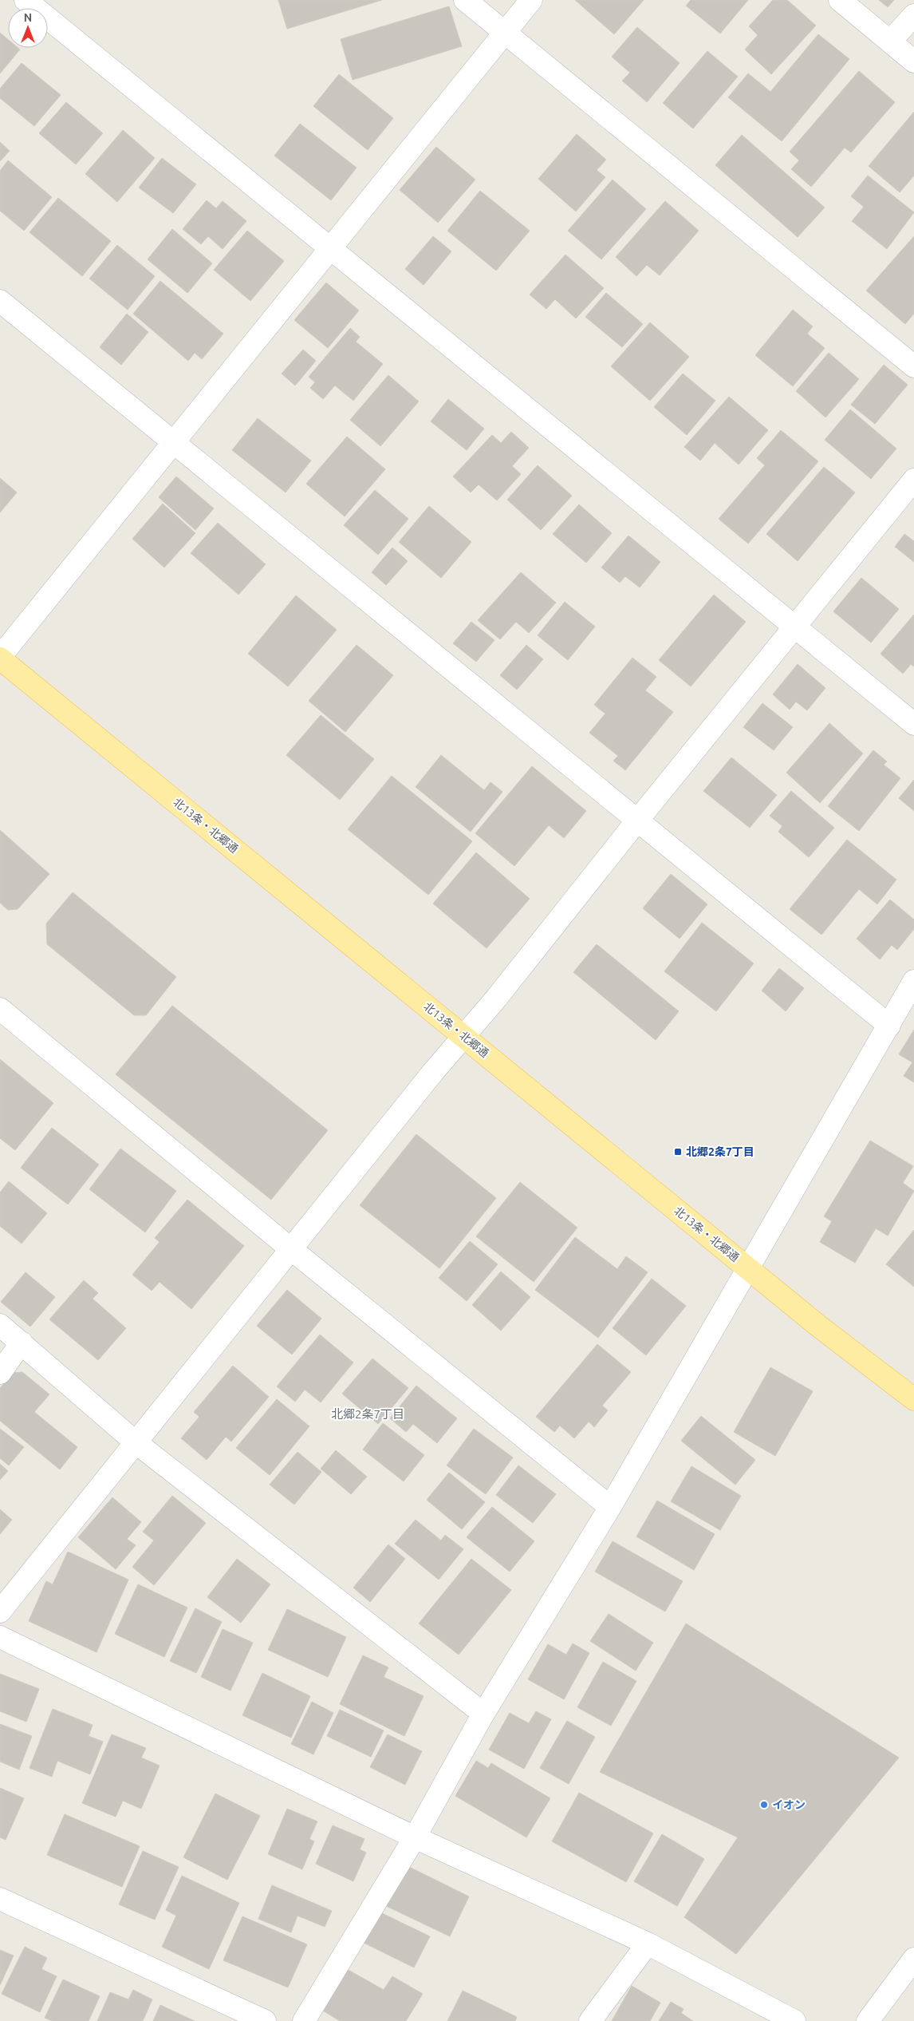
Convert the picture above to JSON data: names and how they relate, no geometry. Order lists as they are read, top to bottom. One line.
{"streets":{"main road":["北13条・北郷通"]},"districts":["北郷2条7丁目"],"places":{"transit":["北郷2条7丁目"],"other":["イオン"]},"north":"top"}
